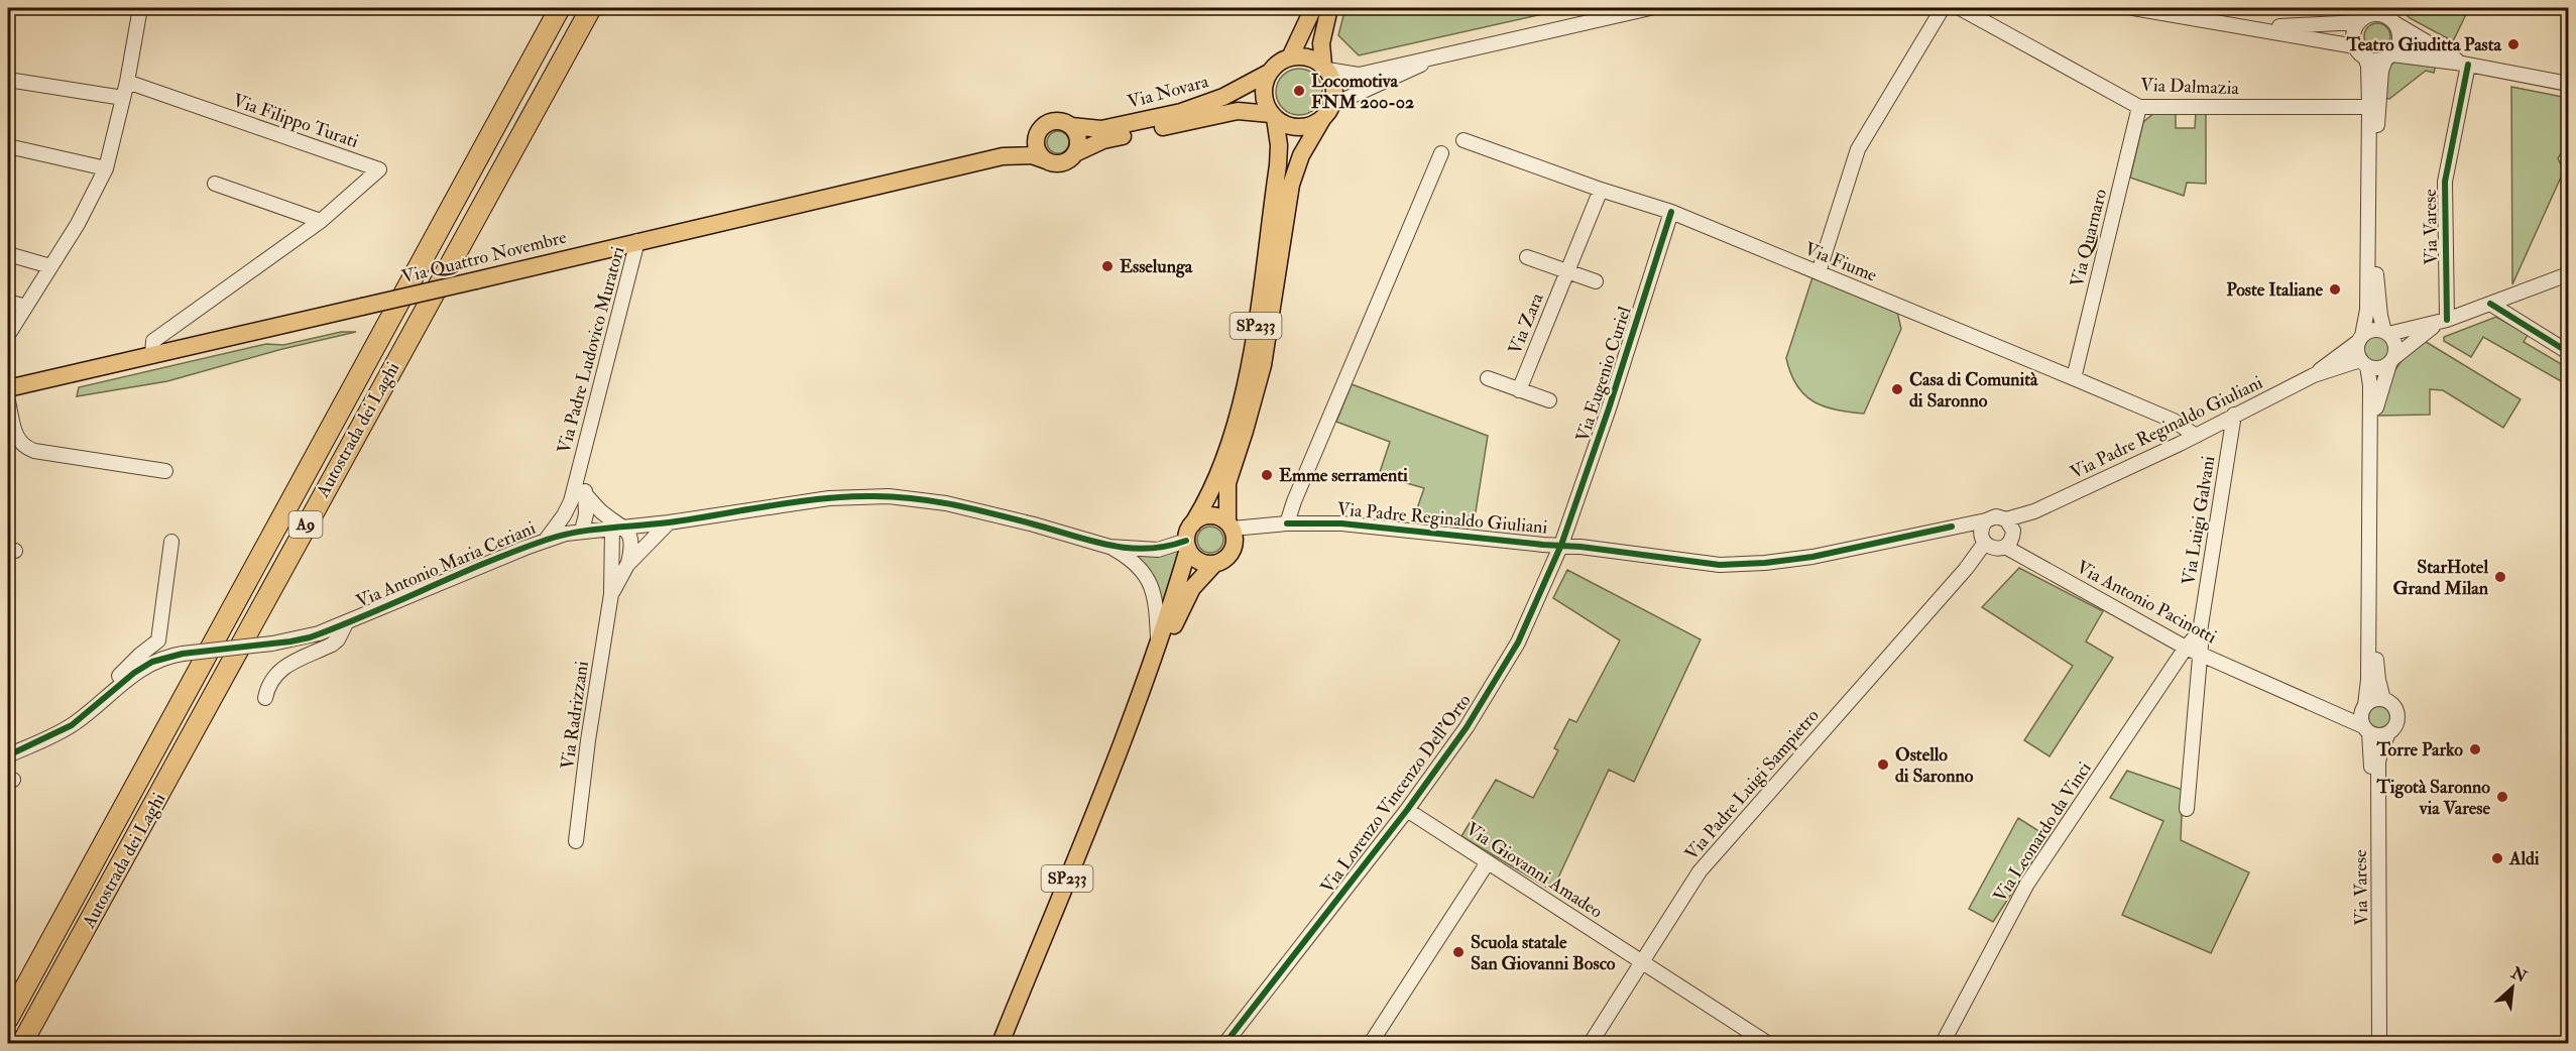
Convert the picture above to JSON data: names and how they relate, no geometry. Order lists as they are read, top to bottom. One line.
{"streets":{"highway":["Autostrada dei Laghi","A9"],"main road":["Via Novara","Via Quattro Novembre","SP233"],"street":["Via Dalmazia","Via Filippo Turati","Via Varese","Via Quarnaro","Via Fiume","Via Zara","Via Padre Ludovico Muratori","Via Eugenio Curiel","Via Padre Reginaldo Giuliani","Via Luigi Galvani","Via Antonio Maria Ceriani","Via Antonio Pacinotti","Via Radrizzani","Via Padre Luigi Sampietro","Via Lorenzo Vincenzo Dell'Orto","Via Leonardo da Vinci","Via Giovanni Amadeo"]},"crossings":[["Via Dalmazia","Via Quarnaro"],["Via Novara","Via Quattro Novembre"],["Via Novara","SP233"],["Via Filippo Turati","Via Quattro Novembre"],["Via Varese","Via Antonio Pacinotti"],["Via Quarnaro","Via Fiume"],["Via Quattro Novembre","Via Padre Ludovico Muratori"],["Via Fiume","Via Zara"],["Via Fiume","Via Eugenio Curiel"],["Via Fiume","Via Padre Reginaldo Giuliani"],["SP233","Via Padre Reginaldo Giuliani"],["Via Padre Ludovico Muratori","Via Antonio Maria Ceriani"],["Via Eugenio Curiel","Via Padre Reginaldo Giuliani"],["Via Eugenio Curiel","Via Lorenzo Vincenzo Dell'Orto"],["Via Padre Reginaldo Giuliani","Via Luigi Galvani"],["Via Padre Reginaldo Giuliani","Via Antonio Pacinotti"],["Via Padre Reginaldo Giuliani","Via Padre Luigi Sampietro"],["Via Padre Reginaldo Giuliani","Via Lorenzo Vincenzo Dell'Orto"],["Via Luigi Galvani","Via Antonio Pacinotti"],["Via Antonio Maria Ceriani","Via Radrizzani"],["Via Antonio Pacinotti","Via Padre Luigi Sampietro"],["Via Antonio Pacinotti","Via Leonardo da Vinci"],["Via Padre Luigi Sampietro","Via Giovanni Amadeo"],["Via Lorenzo Vincenzo Dell'Orto","Via Giovanni Amadeo"]],"places":["Teatro Giuditta Pasta","Locomotiva FNM 200-02","Esselunga","Poste Italiane","Casa di Comunità di Saronno","Emme serramenti","StarHotel Grand Milan","Torre Parko","Ostello di Saronno","Tigotà Saronno via Varese","Aldi","Scuola statale San Giovanni Bosco"],"north":"top right"}
